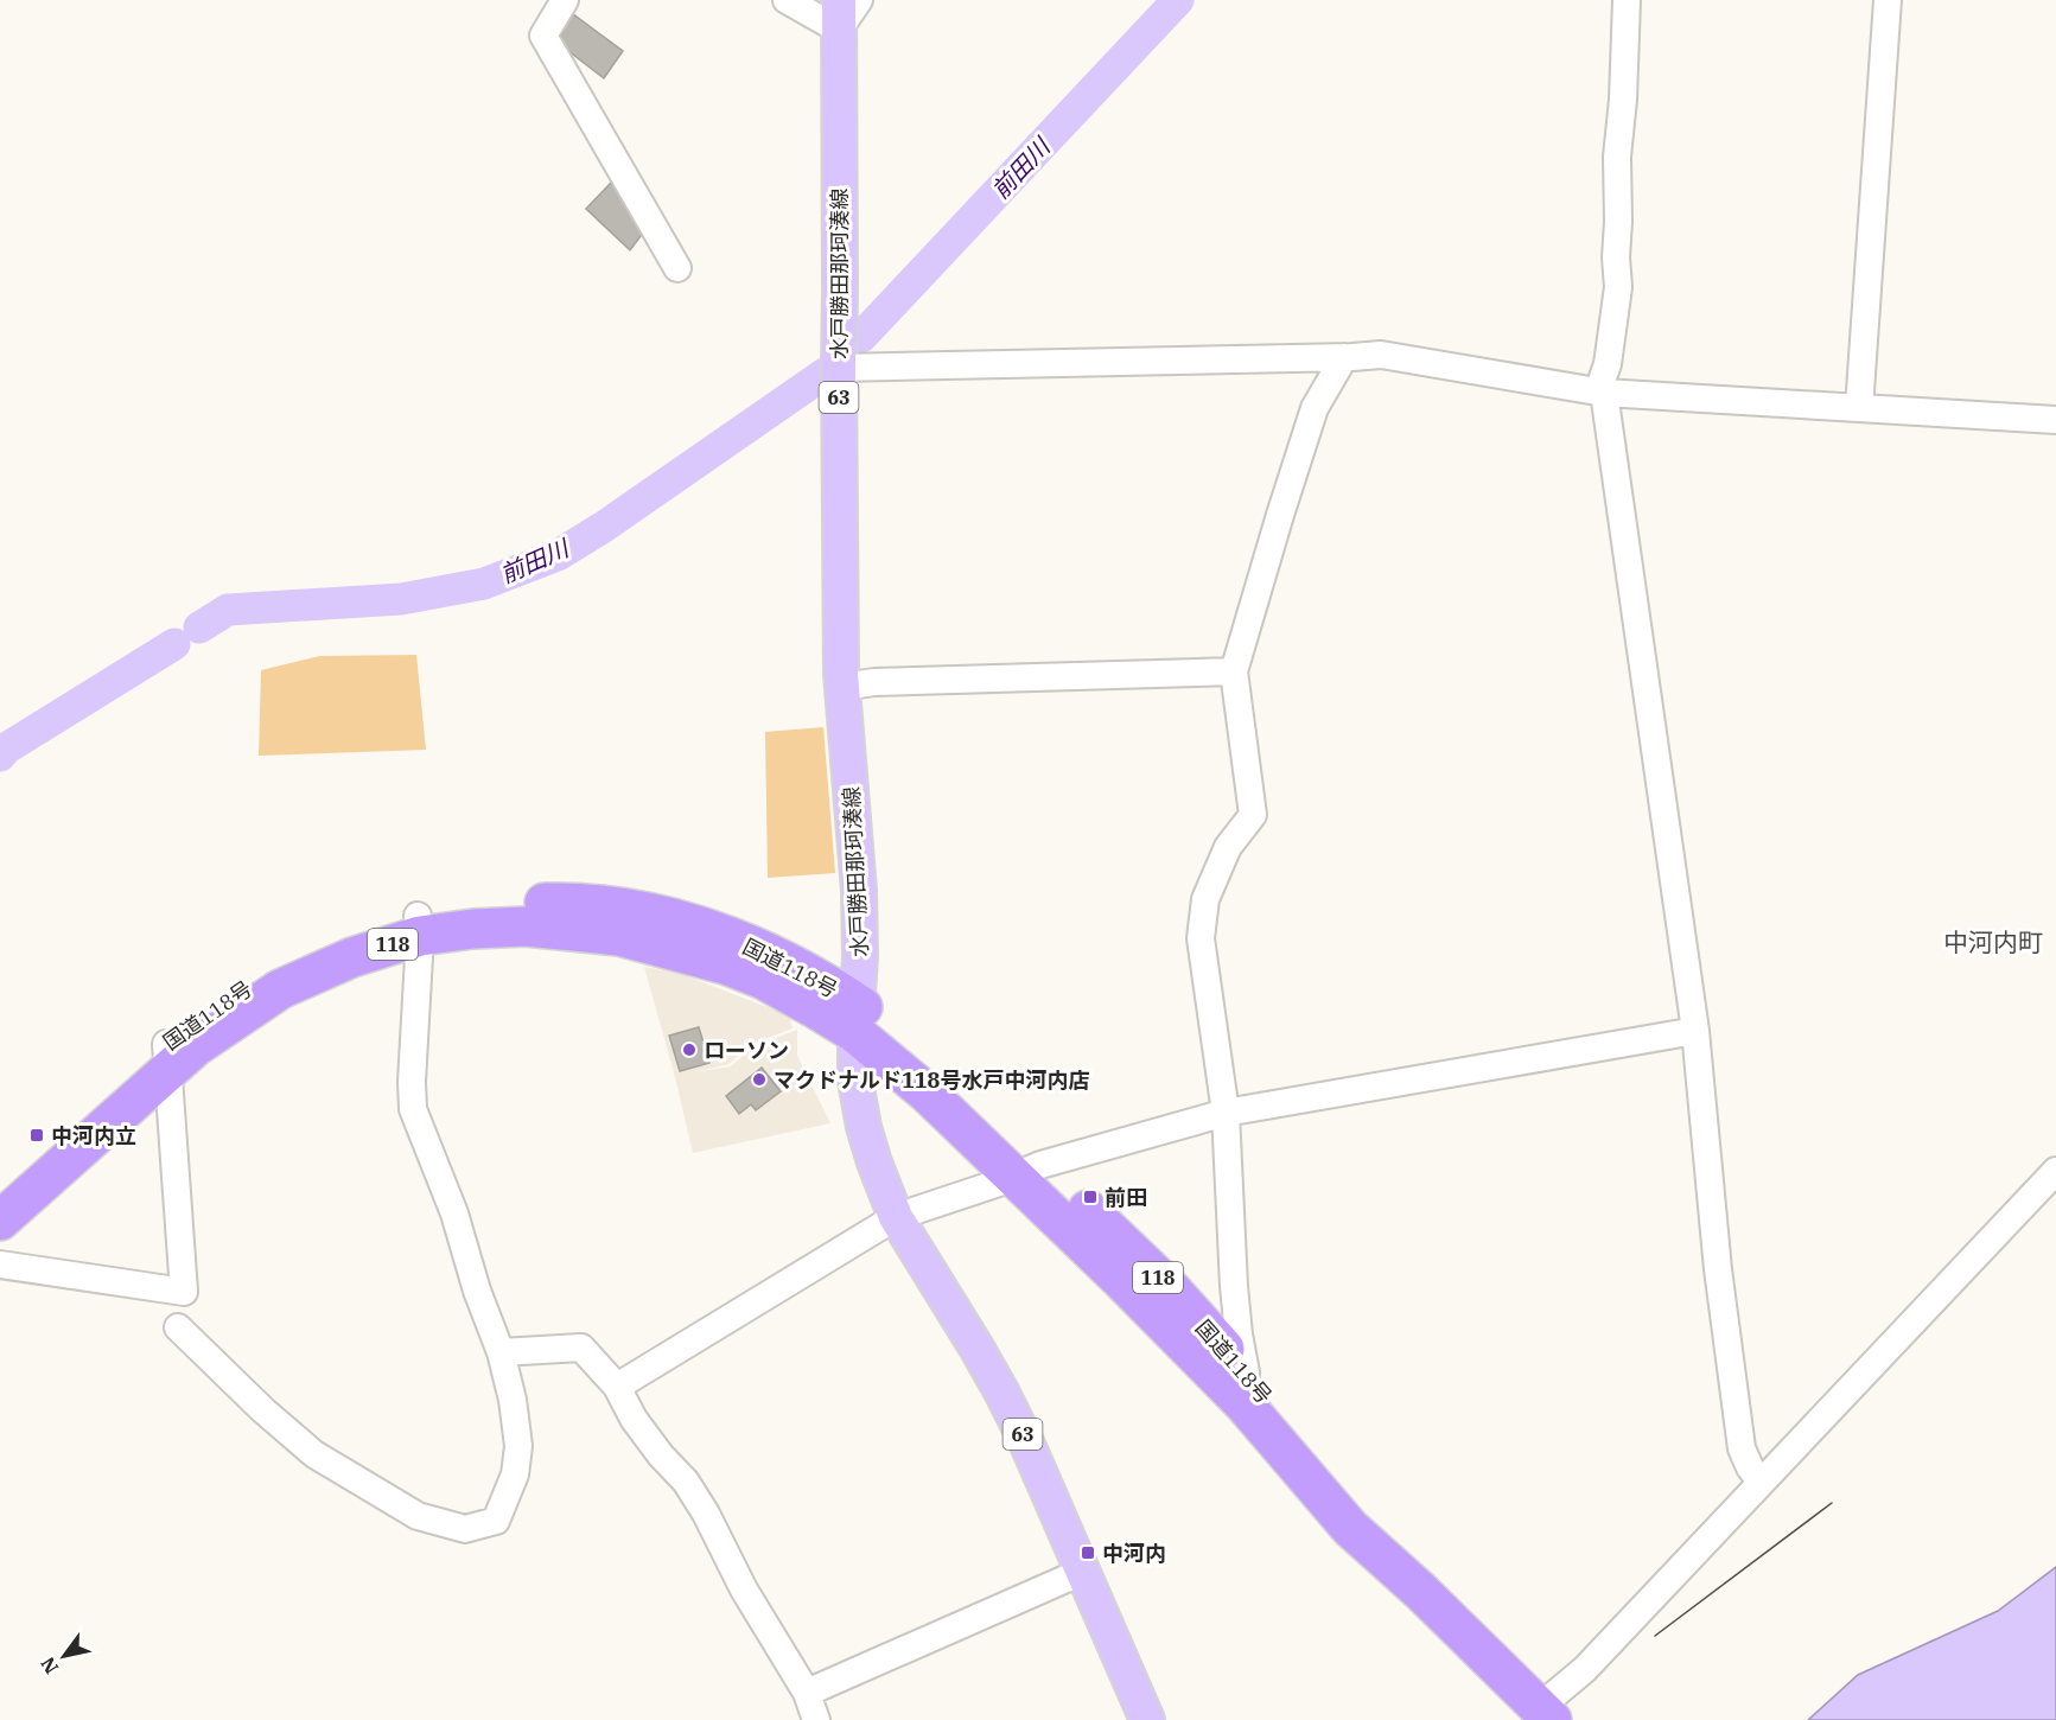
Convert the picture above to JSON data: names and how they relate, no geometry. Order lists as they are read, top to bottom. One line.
{"streets":{"highway":["118","国道118号"],"main road":["水戸勝田那珂湊線","63"]},"crossings":[["水戸勝田那珂湊線","国道118号"]],"districts":["中河内町"],"water":["前田川"],"places":{"other":["ローソン","マクドナルド118号水戸中河内店"],"transit":["中河内立","前田","中河内"]},"north":"bottom left"}
